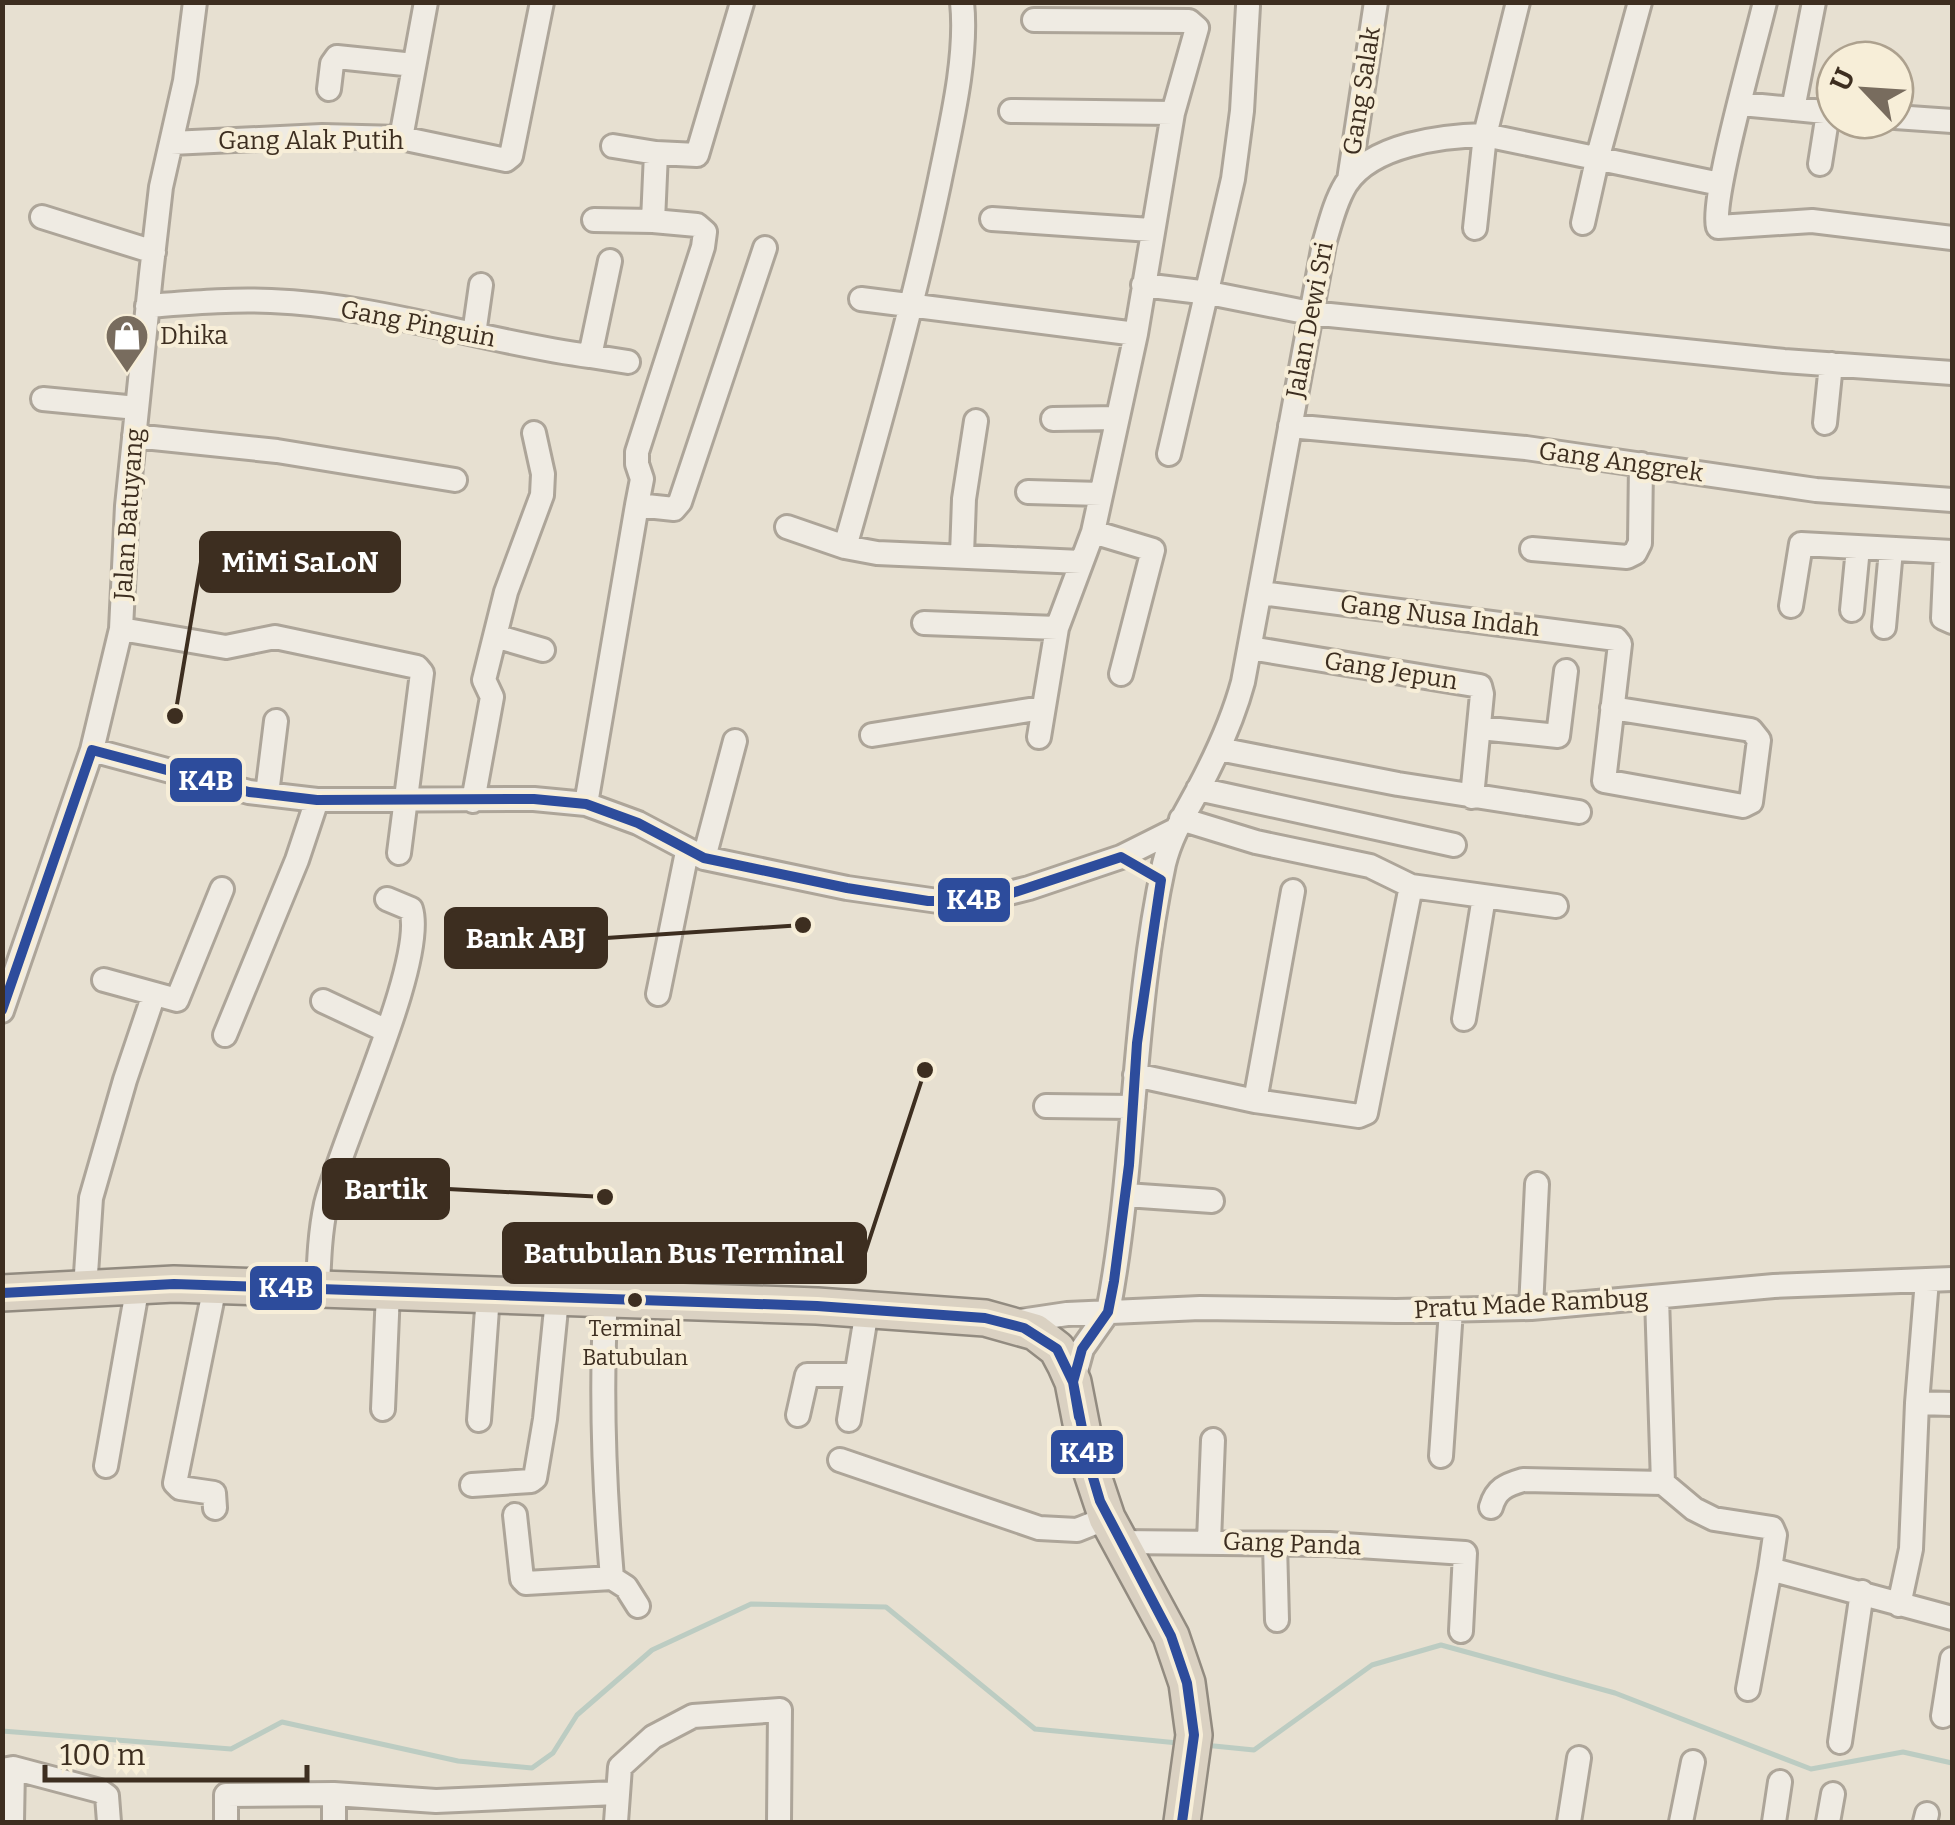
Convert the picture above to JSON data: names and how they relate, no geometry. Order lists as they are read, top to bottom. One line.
{"streets":{"street":["Gang Salak","Gang Alak Putih","Jalan Dewi Sri","Gang Pinguin","Gang Anggrek","Jalan Batuyang","Gang Nusa Indah","Gang Jepun","Pratu Made Rambug","Gang Panda"]},"crossings":[["Gang Salak","Jalan Dewi Sri"],["Gang Alak Putih","Jalan Batuyang"],["Jalan Dewi Sri","Gang Anggrek"],["Jalan Dewi Sri","Gang Nusa Indah"],["Jalan Dewi Sri","Gang Jepun"],["Jalan Dewi Sri","Pratu Made Rambug"],["Gang Pinguin","Jalan Batuyang"]],"places":{"shop":["Dhika"],"other":["MiMi SaLoN","Bank ABJ","Batubulan Bus Terminal","Bartik","Terminal Batubulan"]},"lines":["transit line K4B"],"scale_bar":"100 m","north":"top left"}
